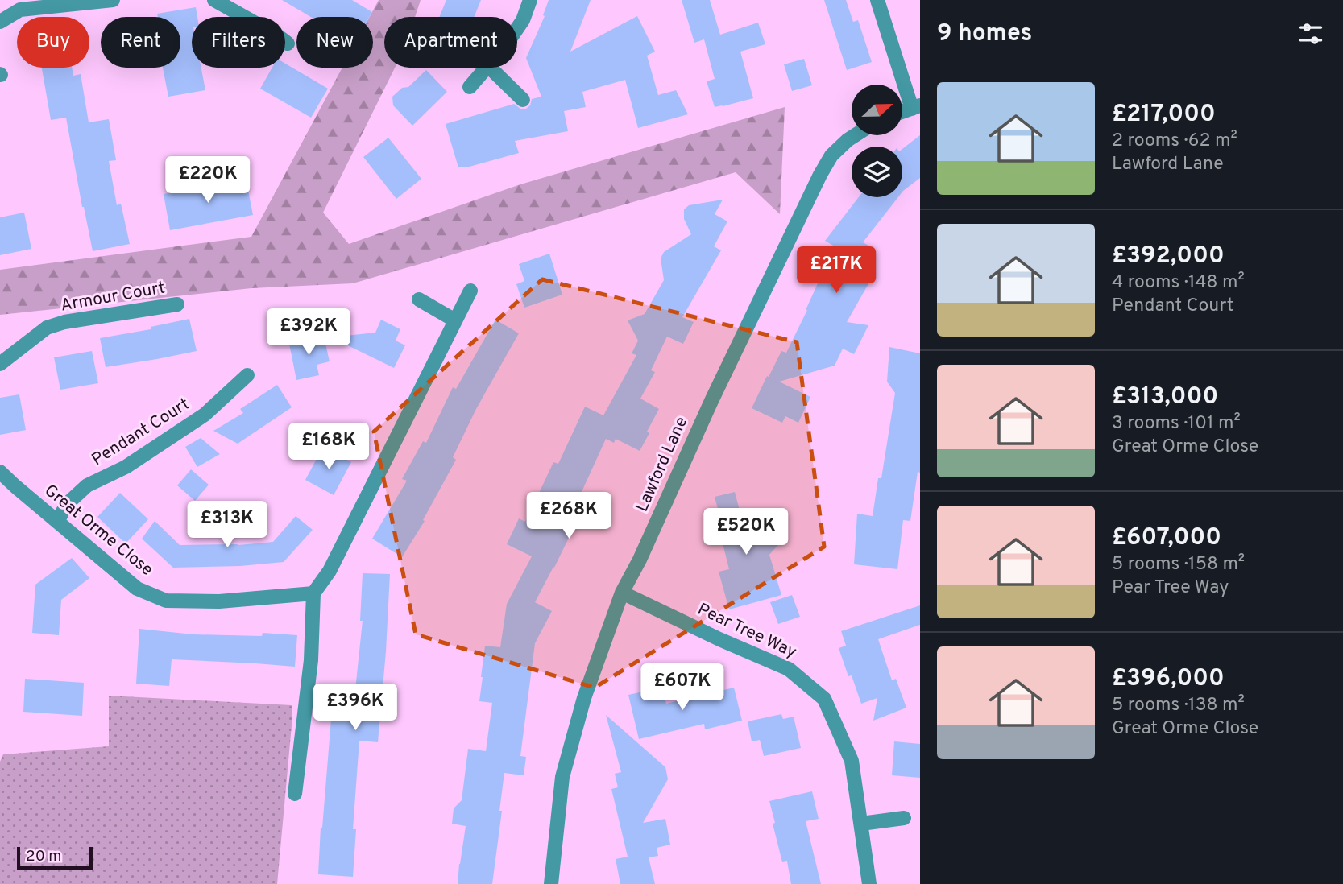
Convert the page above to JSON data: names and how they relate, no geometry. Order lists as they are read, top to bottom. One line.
{"streets":{"street":["Armour Court","Pendant Court","Lawford Lane","Great Orme Close","Pear Tree Way"]},"crossings":[["Pendant Court","Great Orme Close"],["Lawford Lane","Pear Tree Way"]],"scale_bar":"20 m","north":"right","page":{"heading":"9 homes","chip":["Buy","Rent","Filters","New","Apartment"],"list":[{"name":"£217,000","note":"2 rooms · 62 m² · Lawford Lane"},{"name":"£392,000","note":"4 rooms · 148 m² · Pendant Court"},{"name":"£313,000","note":"3 rooms · 101 m² · Great Orme Close"},{"name":"£607,000","note":"5 rooms · 158 m² · Pear Tree Way"},{"name":"£396,000","note":"5 rooms · 138 m² · Great Orme Close"}],"price":["£220K","£217K","£392K","£168K","£268K","£313K","£520K","£607K","£396K"],"scale":"20 m"}}
